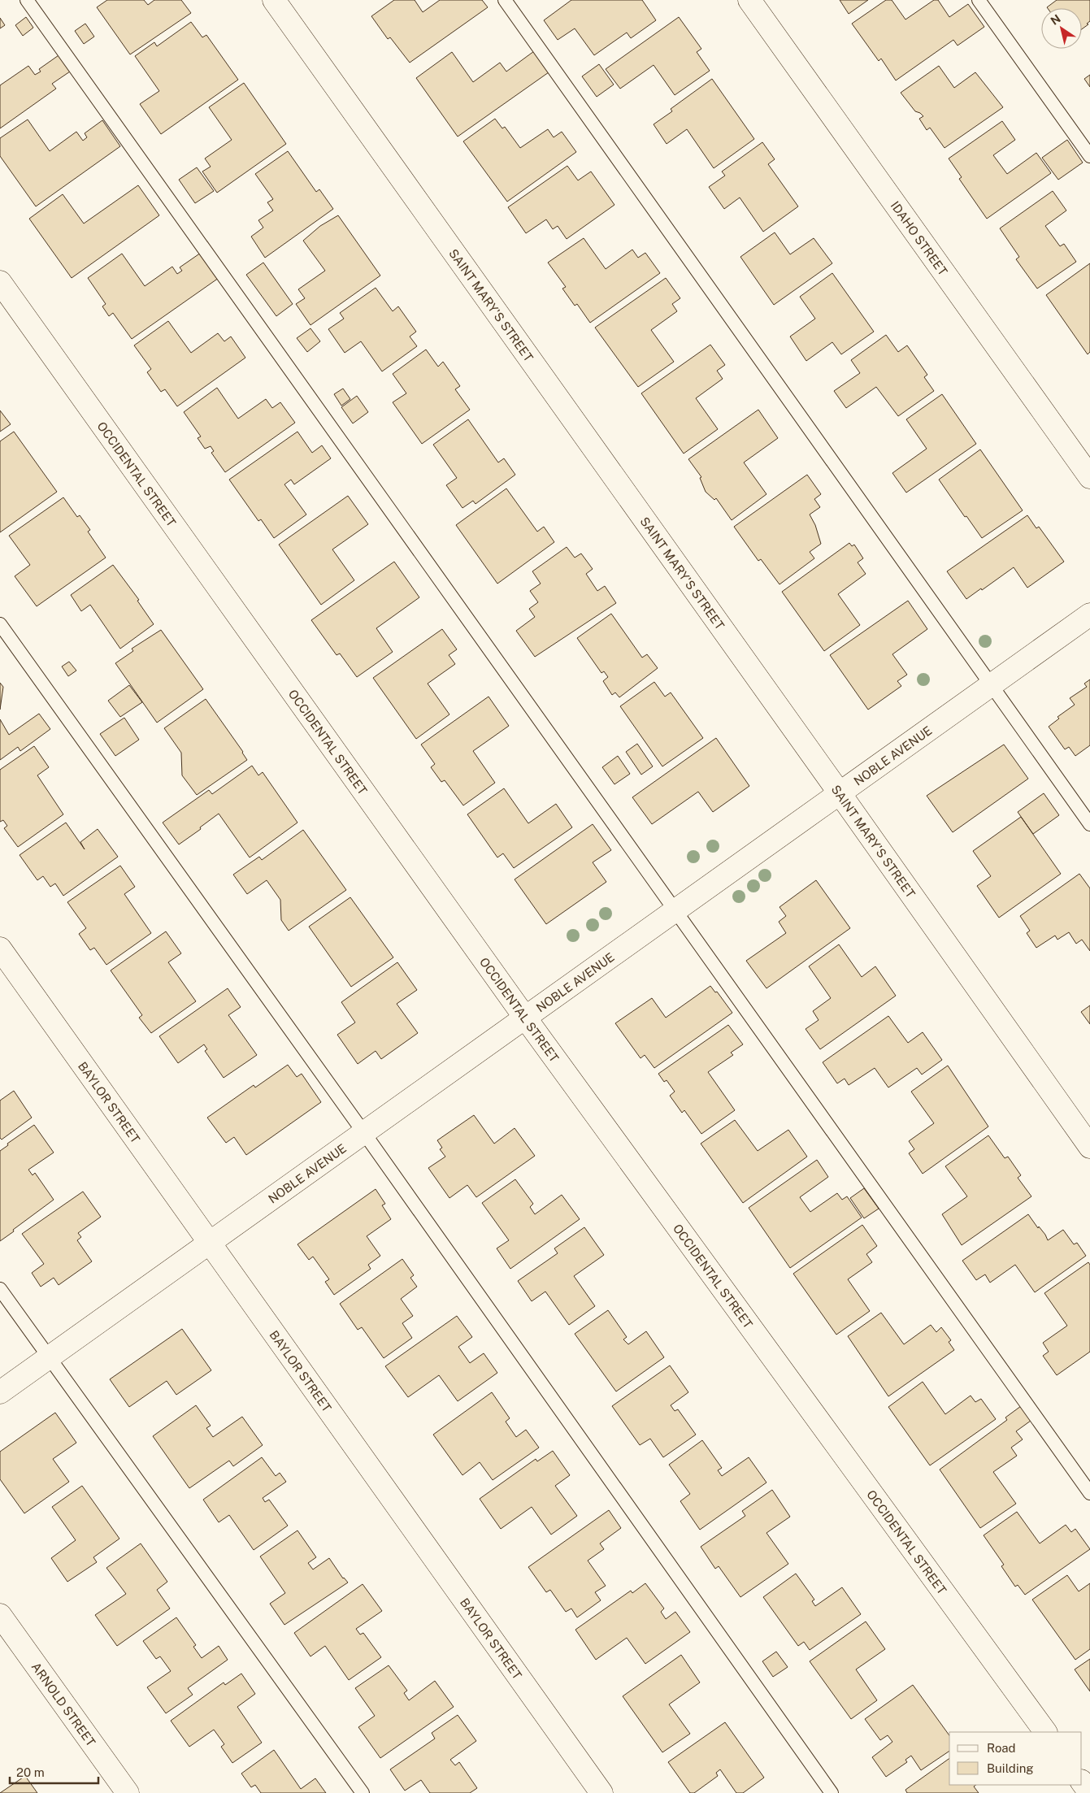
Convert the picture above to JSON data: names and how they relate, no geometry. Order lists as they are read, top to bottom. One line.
{"streets":{"street":["IDAHO STREET","SAINT MARY'S STREET","OCCIDENTAL STREET","NOBLE AVENUE","BAYLOR STREET","ARNOLD STREET"]},"crossings":[["SAINT MARY'S STREET","NOBLE AVENUE"],["OCCIDENTAL STREET","NOBLE AVENUE"],["NOBLE AVENUE","BAYLOR STREET"]],"legend":["Road","Building"],"scale_bar":"20 m","north":"top left"}
